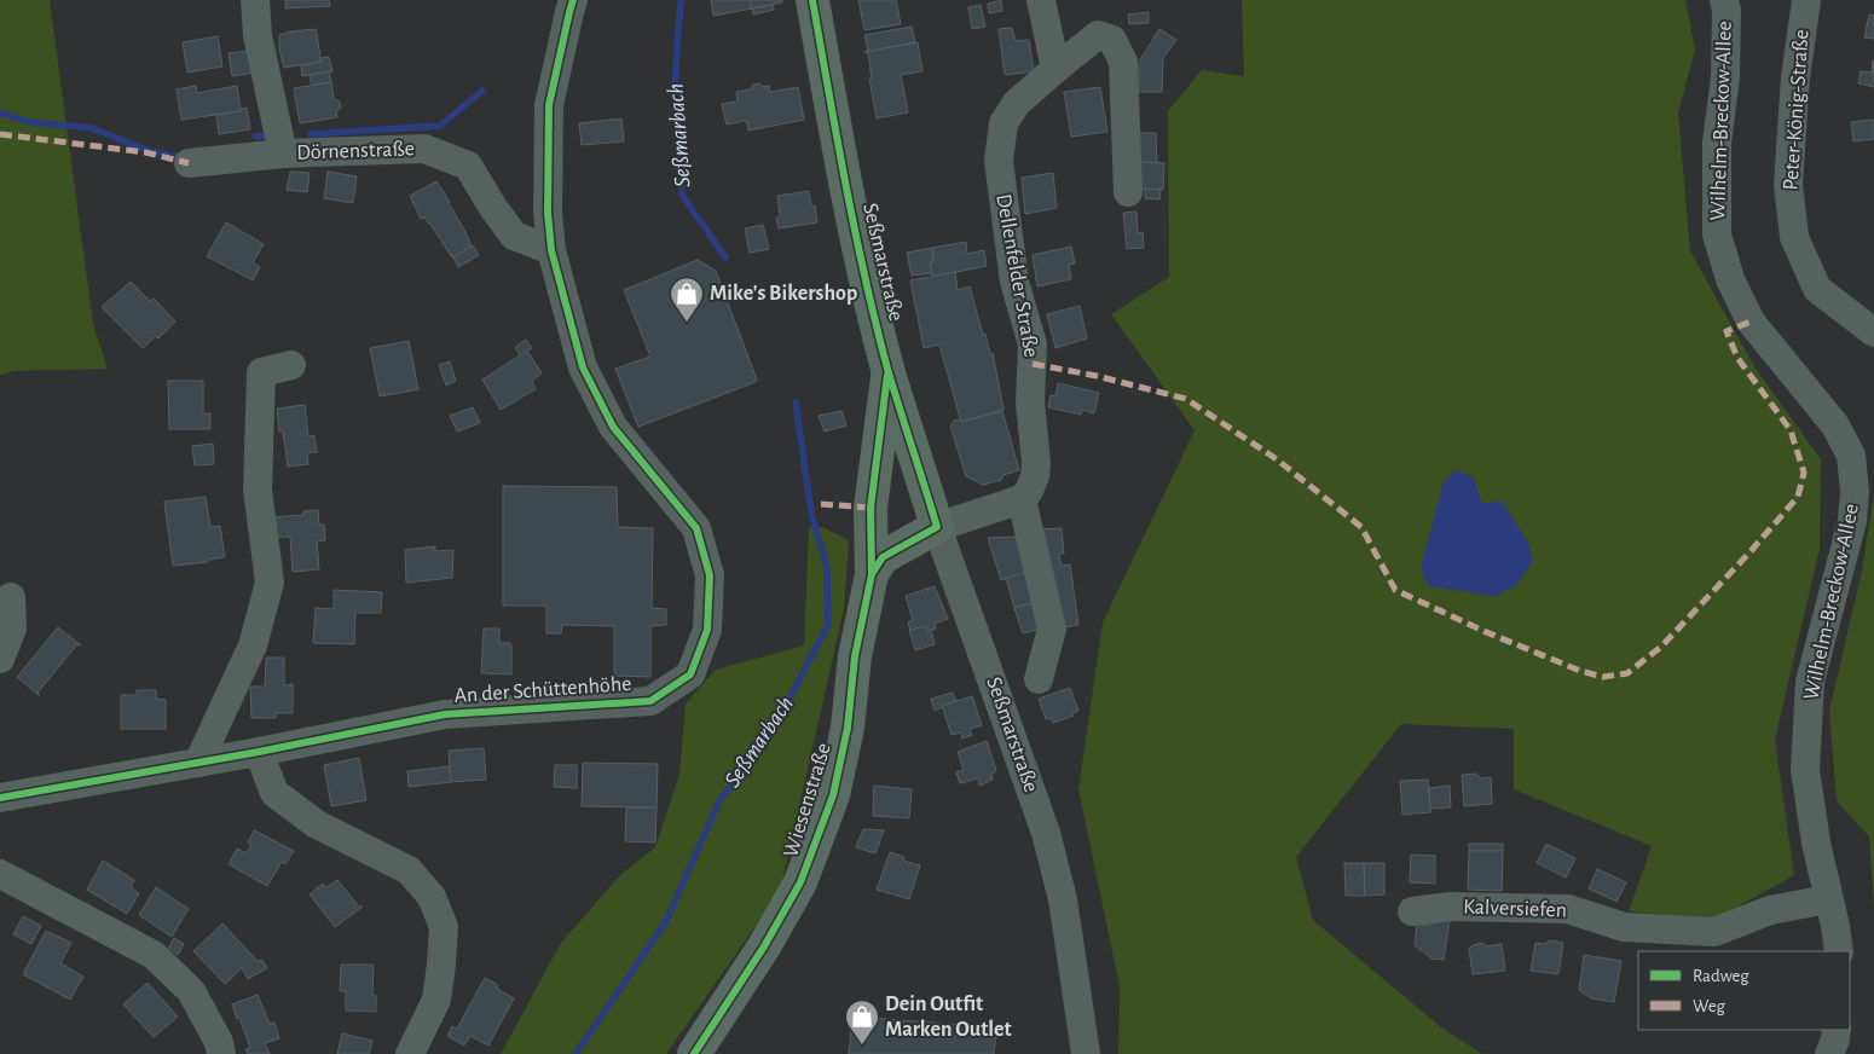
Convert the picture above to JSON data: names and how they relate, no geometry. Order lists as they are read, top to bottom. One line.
{"streets":{"main road":["Seßmarstraße","Wiesenstraße"],"street":["Peter-König-Straße","Wilhelm-Breckow-Allee","Dörnenstraße","Dellenfelder Straße","An der Schüttenhöhe","Kalversiefen"]},"crossings":[["Wilhelm-Breckow-Allee","Kalversiefen"],["Dörnenstraße","An der Schüttenhöhe"],["Seßmarstraße","Wiesenstraße"]],"water":["Seßmarbach"],"places":{"shop":["Mike's Bikershop","Dein Outfit Marken Outlet"]},"legend":["Radweg","Weg"]}
